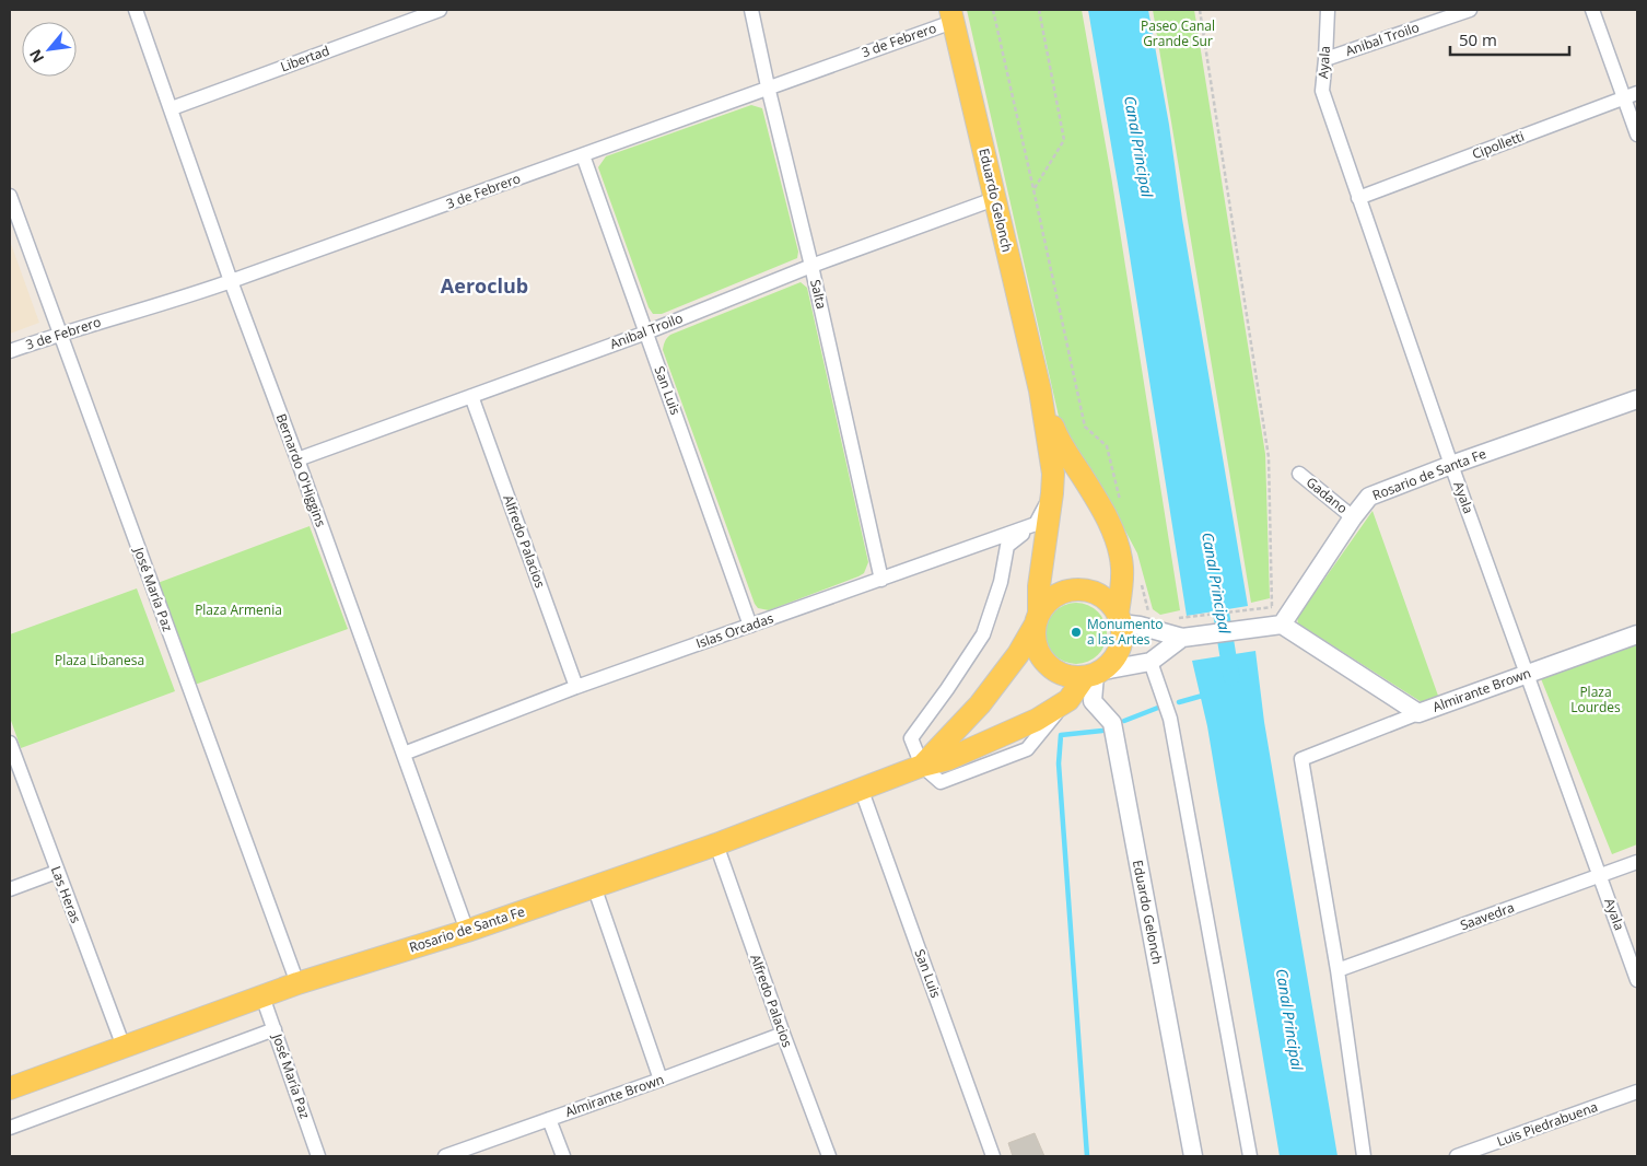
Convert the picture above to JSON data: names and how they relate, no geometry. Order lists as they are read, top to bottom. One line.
{"streets":{"main road":["Eduardo Gelonch","Rosario de Santa Fe"],"street":["Anibal Troilo","3 de Febrero","Libertad","Ayala","Cipolletti","Salta","San Luis","Bernardo O'Higgins","Gadano","Alfredo Palacios","José María Paz","Islas Orcadas","Almirante Brown","Las Heras","Saavedra","Luis Piedrabuena"]},"crossings":[["Anibal Troilo","Ayala"],["Anibal Troilo","Eduardo Gelonch"],["Anibal Troilo","Salta"],["Anibal Troilo","San Luis"],["Anibal Troilo","Bernardo O'Higgins"],["Anibal Troilo","Alfredo Palacios"],["3 de Febrero","Eduardo Gelonch"],["3 de Febrero","Salta"],["3 de Febrero","San Luis"],["3 de Febrero","Bernardo O'Higgins"],["3 de Febrero","José María Paz"],["Libertad","Bernardo O'Higgins"],["Ayala","Cipolletti"],["Ayala","Rosario de Santa Fe"],["Ayala","Almirante Brown"],["Ayala","Saavedra"],["Eduardo Gelonch","Rosario de Santa Fe"],["Salta","Islas Orcadas"],["San Luis","Rosario de Santa Fe"],["San Luis","Islas Orcadas"],["Bernardo O'Higgins","Rosario de Santa Fe"],["Bernardo O'Higgins","Islas Orcadas"],["Rosario de Santa Fe","Gadano"],["Rosario de Santa Fe","Alfredo Palacios"],["Rosario de Santa Fe","José María Paz"],["Rosario de Santa Fe","Almirante Brown"],["Rosario de Santa Fe","Las Heras"],["Alfredo Palacios","Islas Orcadas"],["Alfredo Palacios","Almirante Brown"]],"districts":["Aeroclub"],"water":["Canal Principal"],"parks":["Paseo Canal Grande Sur","Plaza Armenia","Plaza Libanesa","Plaza Lourdes"],"places":["Monumento a las Artes"],"scale_bar":"50 m","north":"bottom left"}
